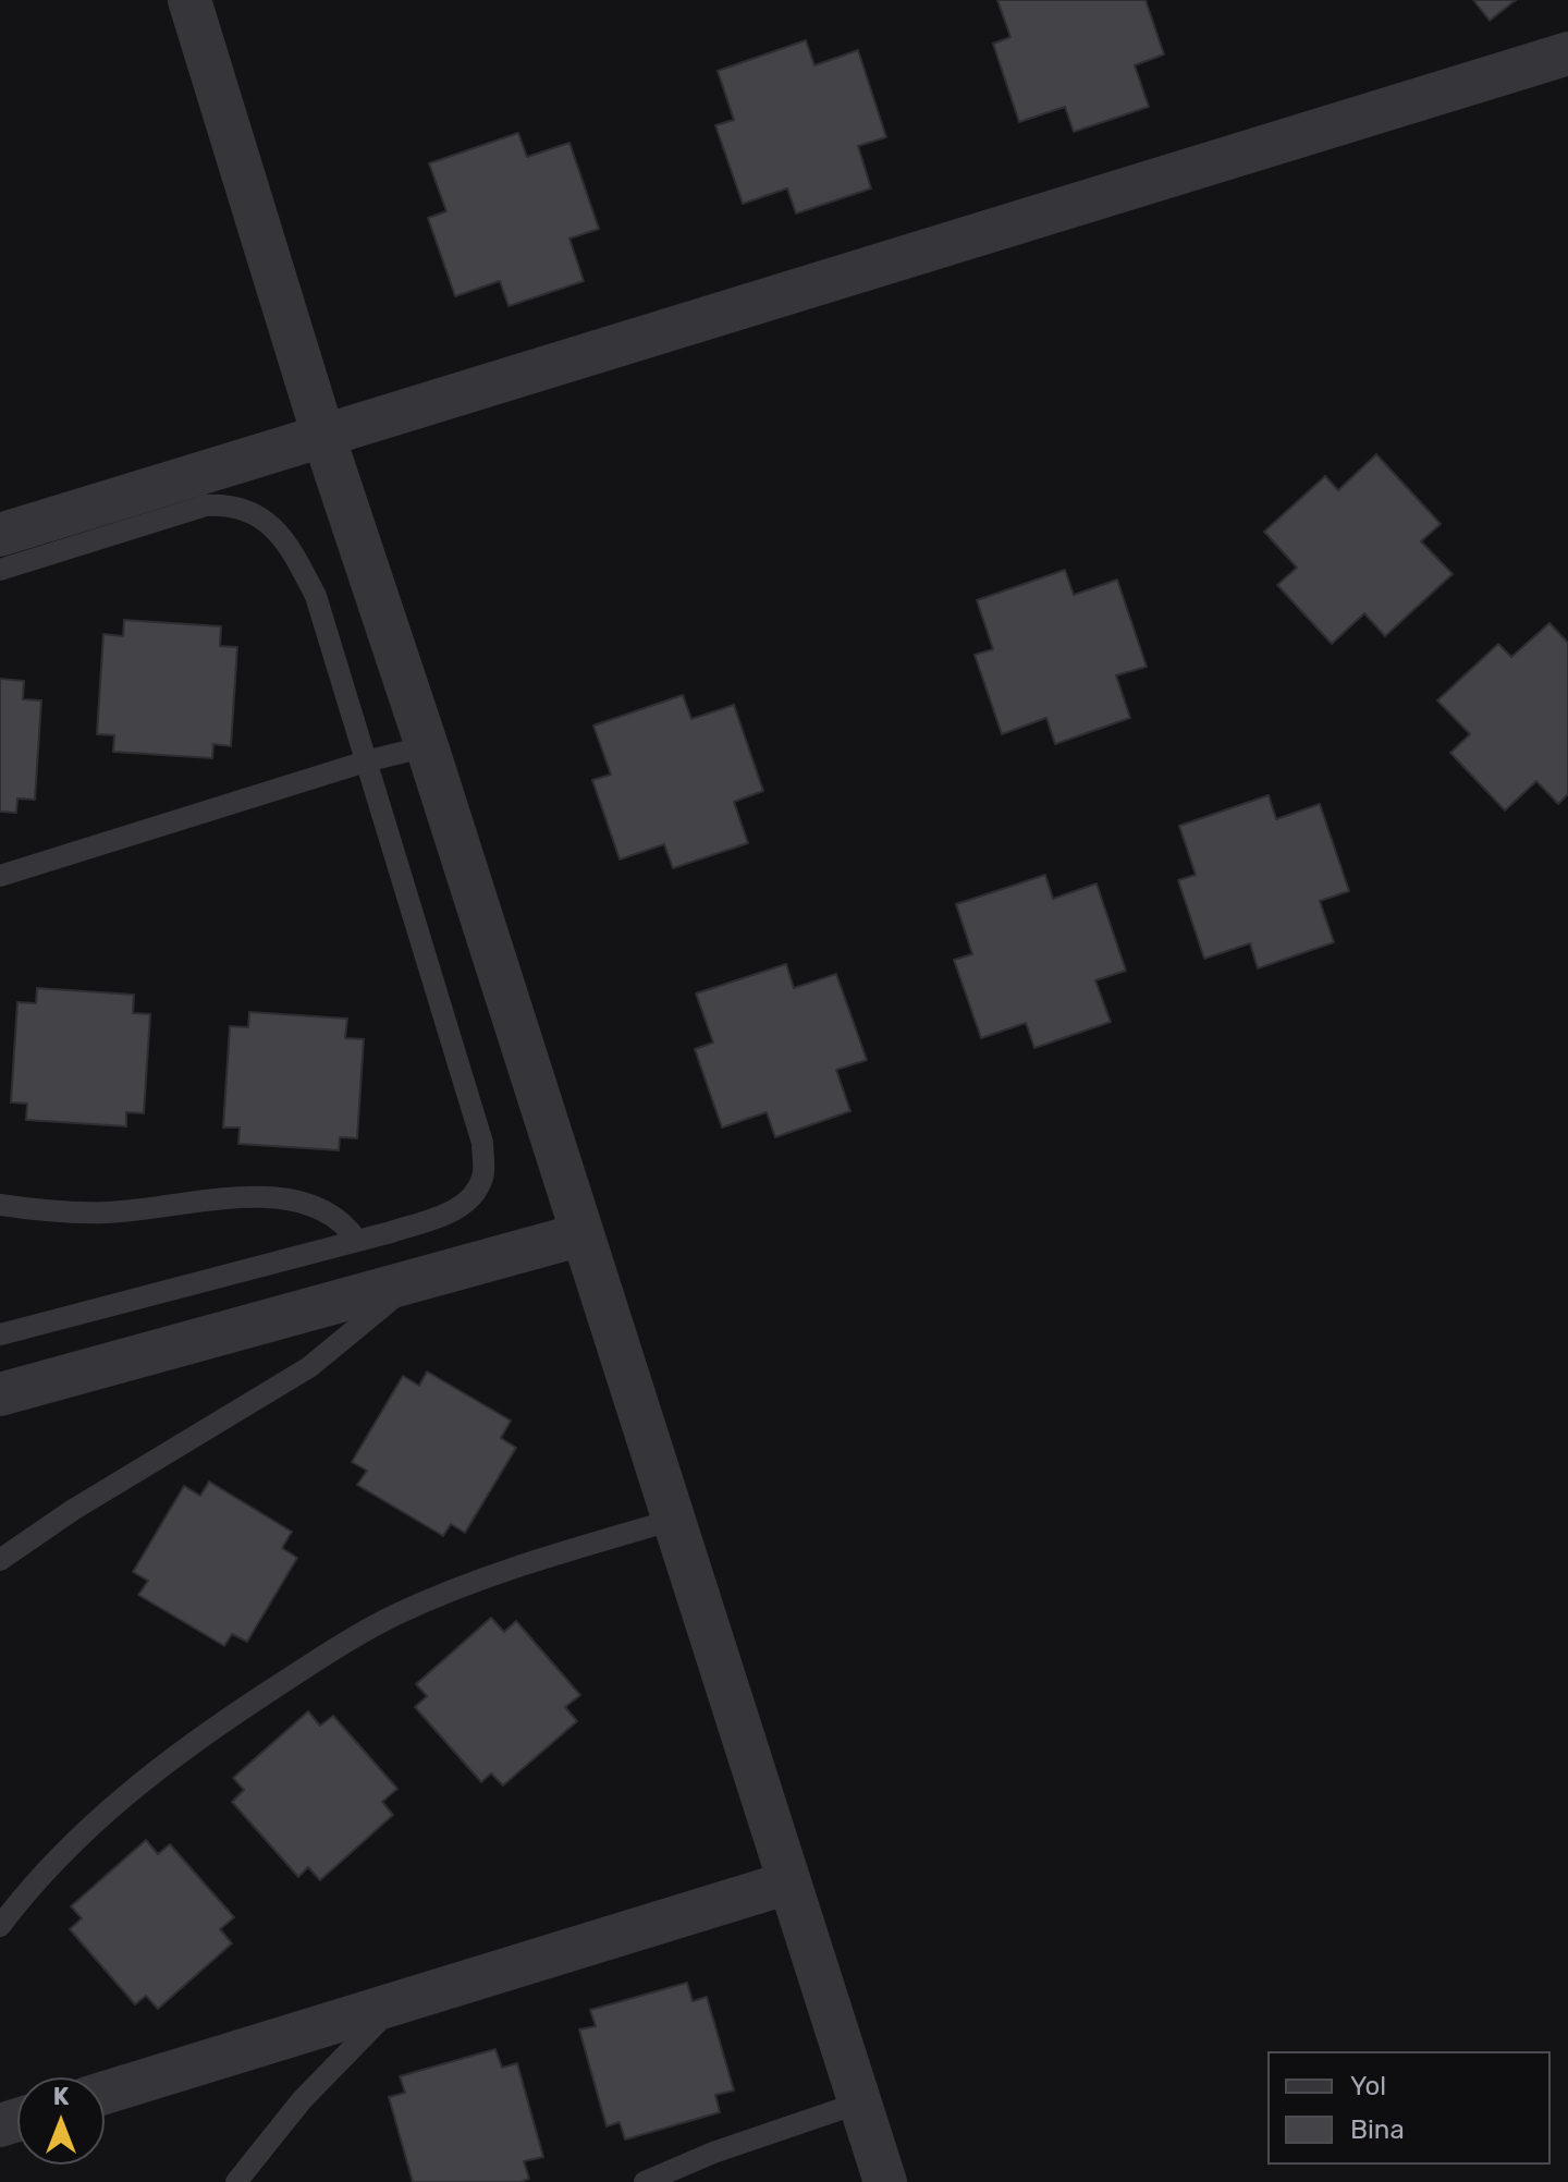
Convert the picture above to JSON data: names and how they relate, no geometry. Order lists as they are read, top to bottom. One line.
{"legend":["Yol","Bina"],"north":"top"}
